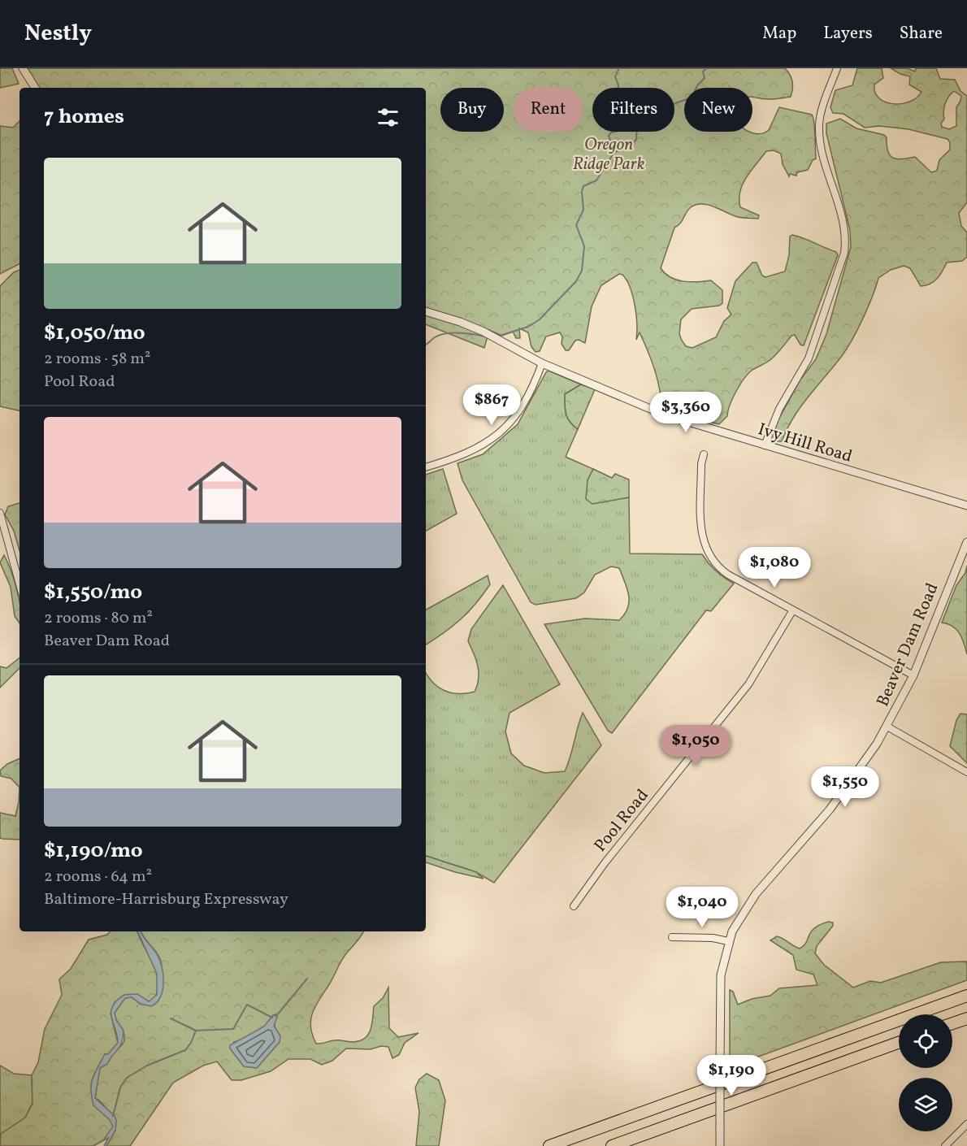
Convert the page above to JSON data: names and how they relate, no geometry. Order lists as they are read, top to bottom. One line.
{"streets":{"street":["Ivy Hill Road","Beaver Dam Road","Pool Road"]},"parks":["Oregon Ridge Park"],"page":{"header":"Nestly","nav":["Map","Layers","Share"],"chip":["Buy","Rent","Filters","New"],"heading":"7 homes","list":[{"name":"$1,050/mo","note":"2 rooms · 58 m² · Pool Road"},{"name":"$1,550/mo","note":"2 rooms · 80 m² · Beaver Dam Road"},{"name":"$1,190/mo","note":"2 rooms · 64 m² · Baltimore-Harrisburg Expressway"}],"price":["$867","$3,360","$1,080","$1,050","$1,550","$1,040","$1,190"]}}
